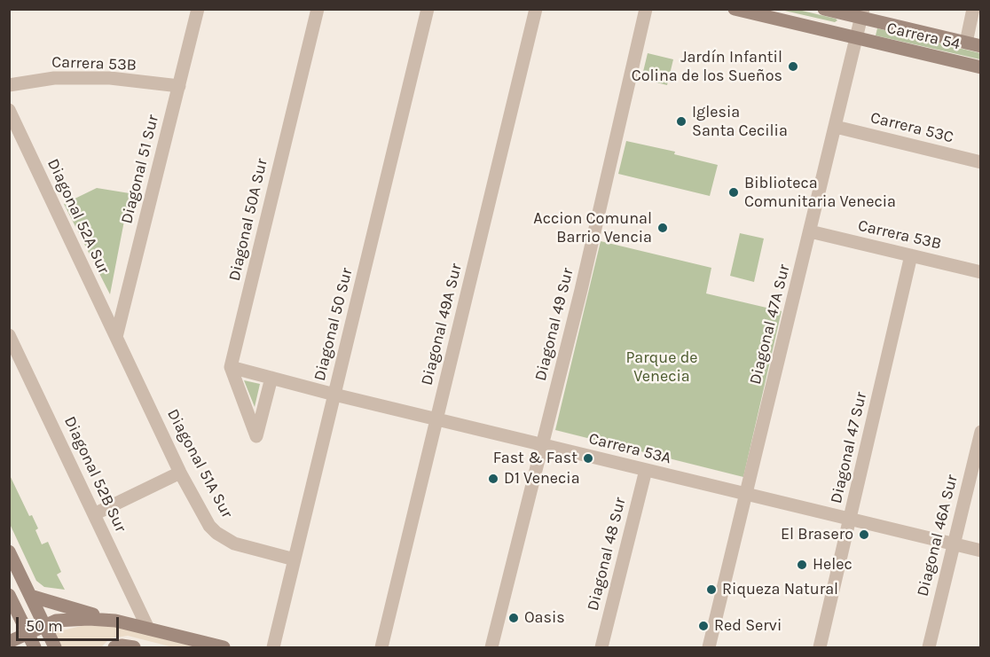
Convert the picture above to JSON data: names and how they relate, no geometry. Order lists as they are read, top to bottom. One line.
{"streets":{"street":["Carrera 54","Carrera 53B","Carrera 53C","Diagonal 51 Sur","Diagonal 52A Sur","Diagonal 50A Sur","Diagonal 50 Sur","Diagonal 49A Sur","Diagonal 49 Sur","Diagonal 47A Sur","Diagonal 47 Sur","Carrera 53A","Diagonal 51A Sur","Diagonal 52B Sur","Diagonal 46A Sur","Diagonal 48 Sur"]},"crossings":[["Carrera 54","Diagonal 47A Sur"],["Carrera 53B","Diagonal 51 Sur"],["Carrera 53B","Diagonal 47A Sur"],["Carrera 53B","Diagonal 47 Sur"],["Carrera 53C","Diagonal 47A Sur"],["Diagonal 51 Sur","Diagonal 52A Sur"],["Diagonal 51 Sur","Diagonal 51A Sur"],["Diagonal 52A Sur","Diagonal 51A Sur"],["Diagonal 50A Sur","Carrera 53A"],["Diagonal 50 Sur","Carrera 53A"],["Diagonal 50 Sur","Diagonal 51A Sur"],["Diagonal 49A Sur","Carrera 53A"],["Diagonal 49 Sur","Carrera 53A"],["Diagonal 47A Sur","Carrera 53A"],["Diagonal 47 Sur","Carrera 53A"],["Carrera 53A","Diagonal 46A Sur"],["Carrera 53A","Diagonal 48 Sur"]],"parks":["Parque de Venecia"],"places":["Jardín Infantil Colina de los Sueños","Iglesia Santa Cecilia","Biblioteca Comunitaria Venecia","Accion Comunal Barrio Vencia","Fast & Fast","D1 Venecia","El Brasero","Helec","Riqueza Natural","Oasis","Red Servi"],"scale_bar":"50 m"}
